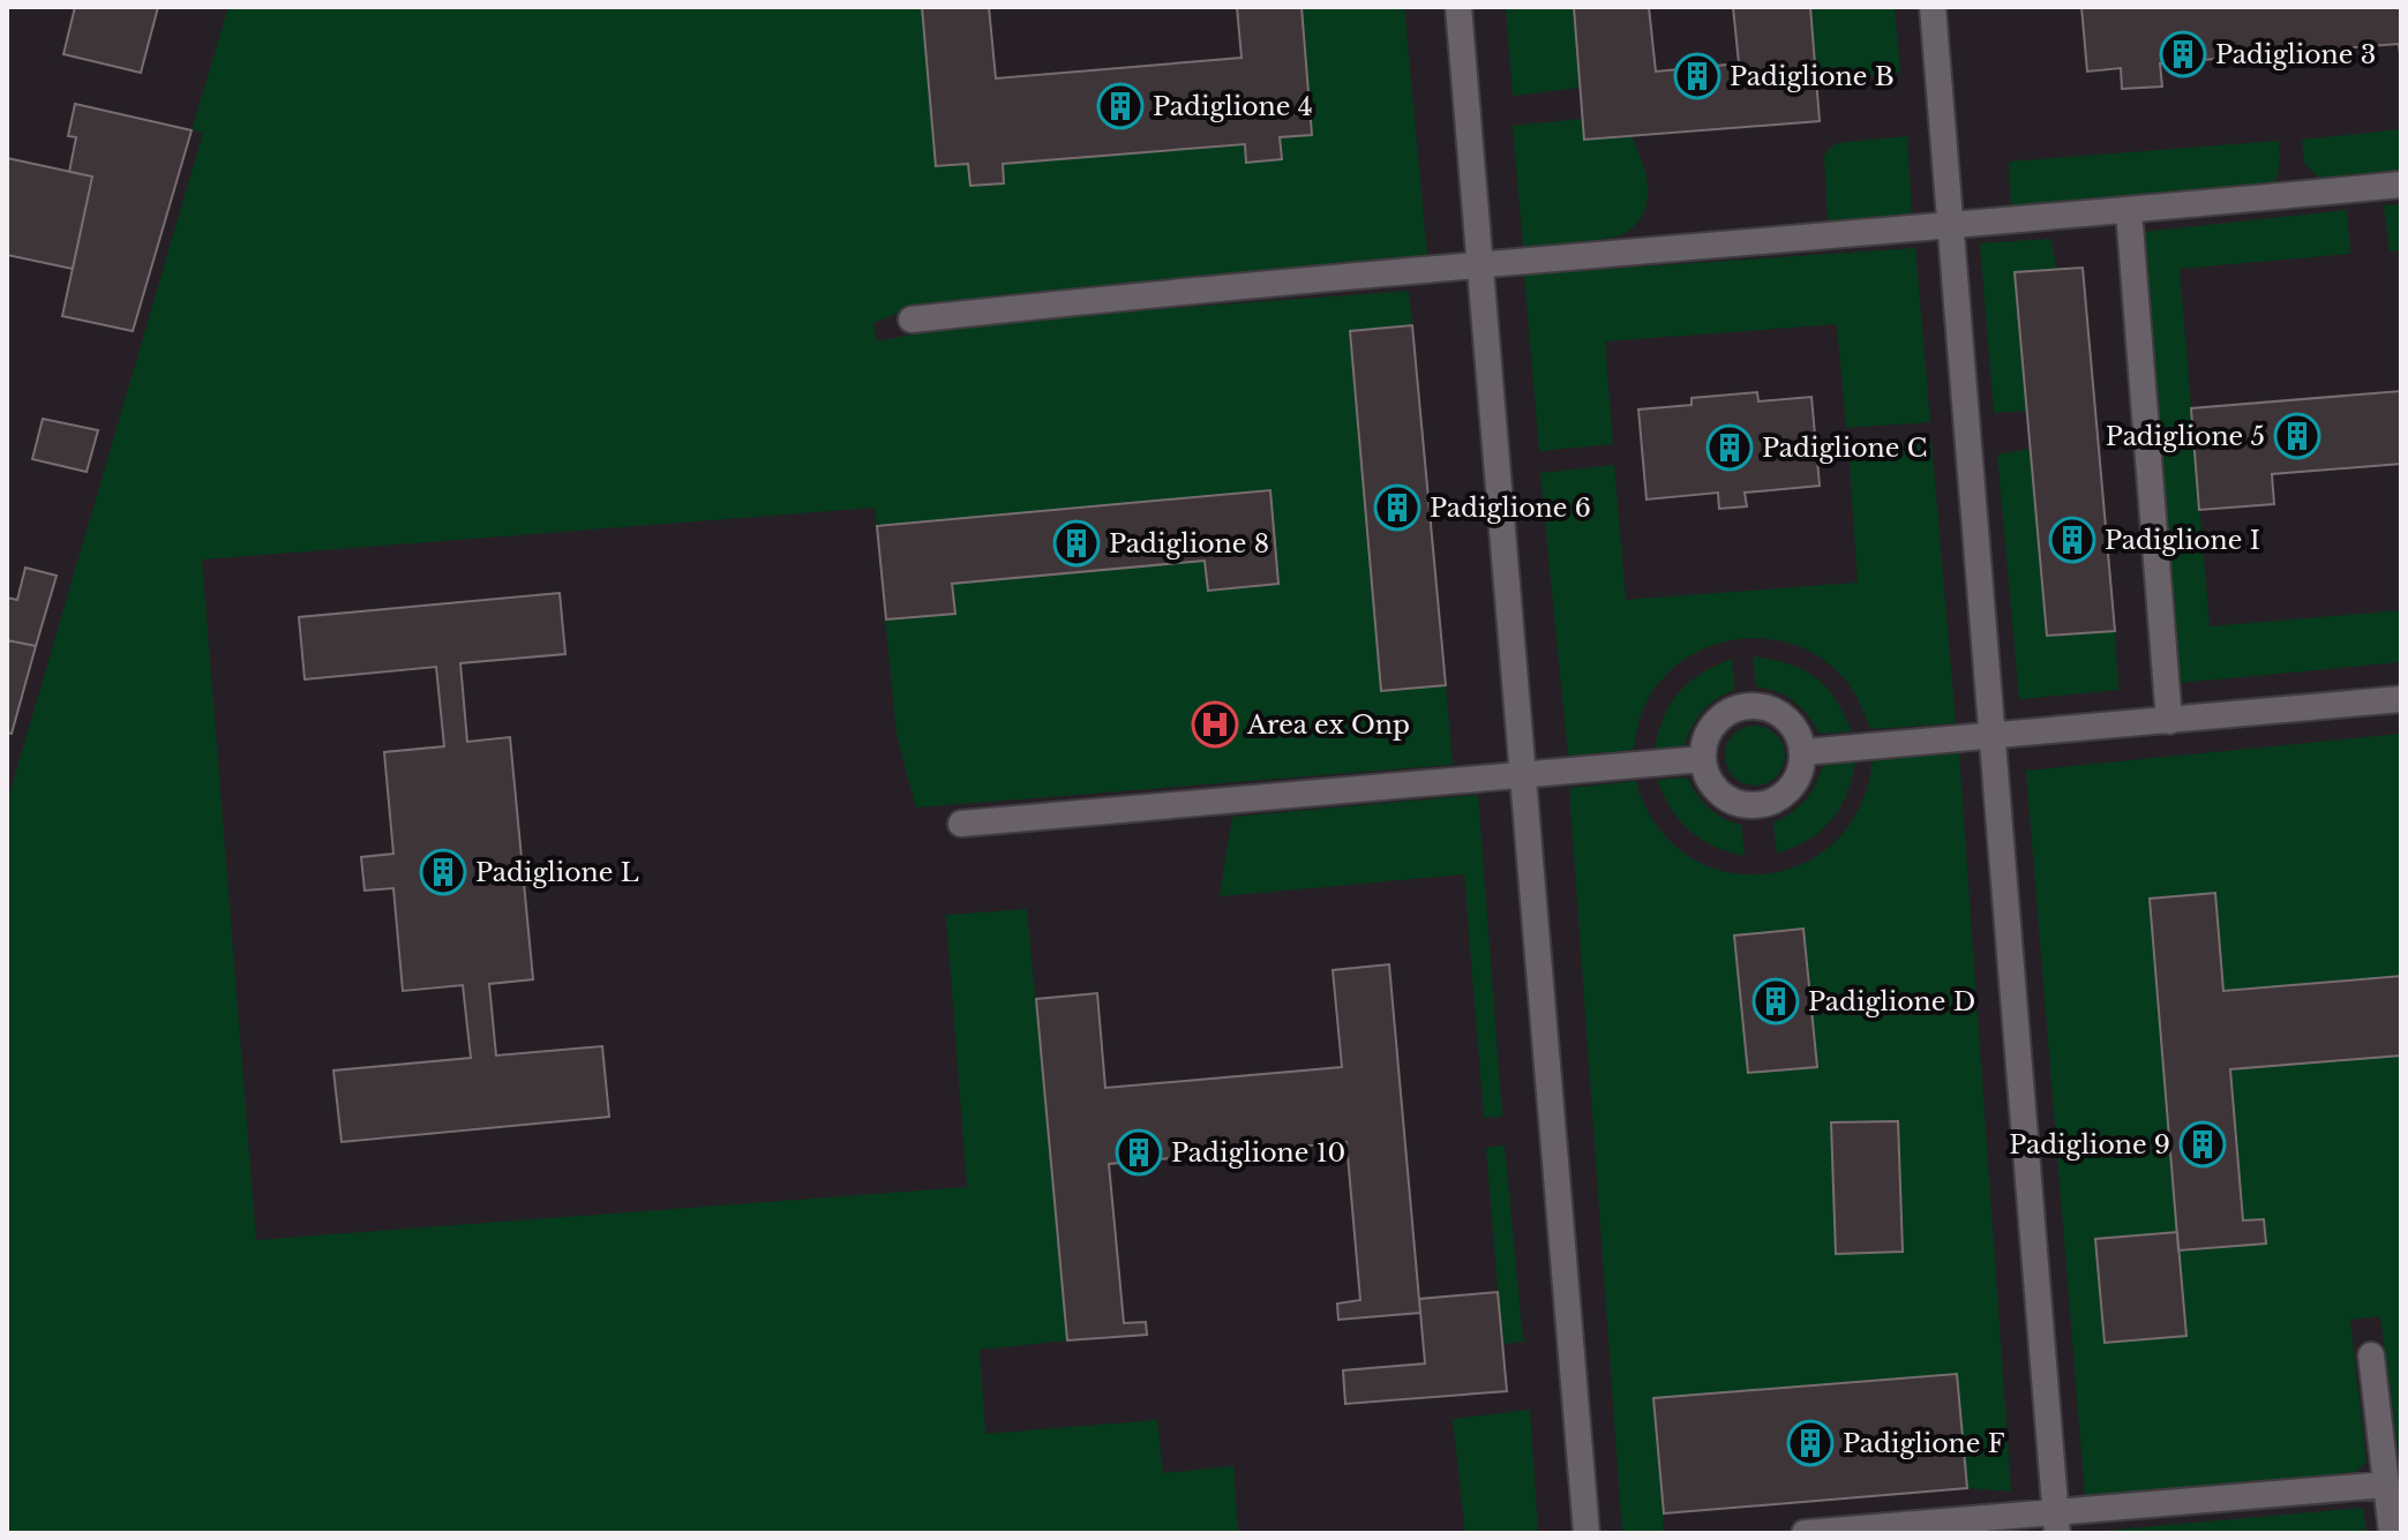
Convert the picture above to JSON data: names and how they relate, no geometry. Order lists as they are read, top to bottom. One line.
{"places":{"building":["Padiglione 3","Padiglione B","Padiglione 4","Padiglione 5","Padiglione C","Padiglione 6","Padiglione I","Padiglione 8","Padiglione L","Padiglione D","Padiglione 9","Padiglione 10","Padiglione F"],"hospital":["Area ex Onp"]}}
